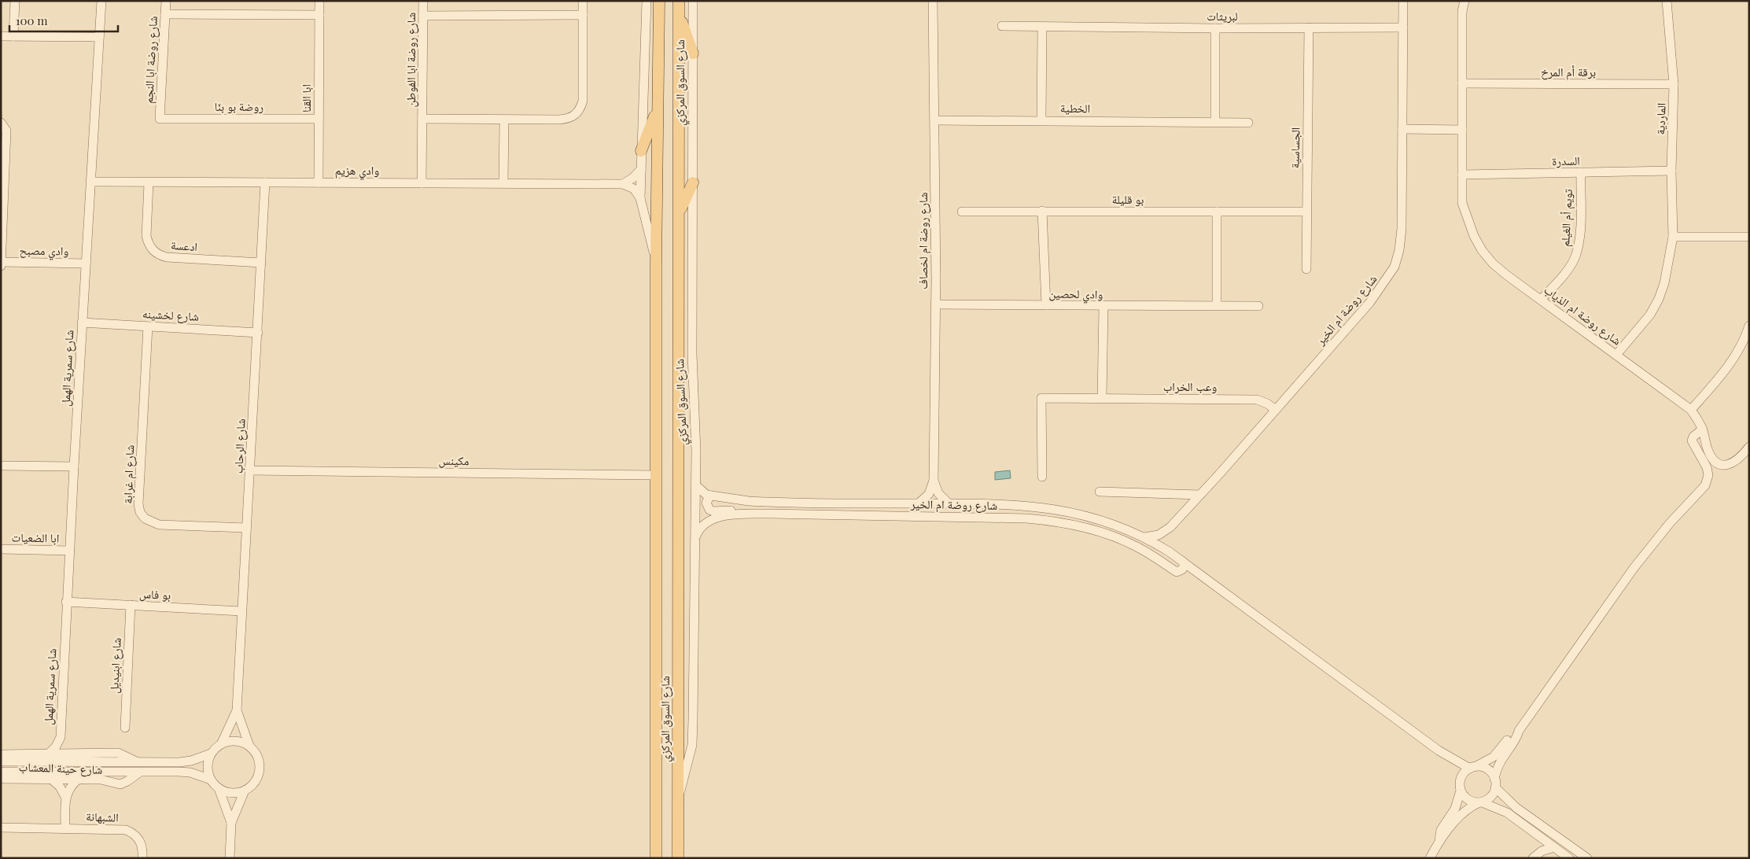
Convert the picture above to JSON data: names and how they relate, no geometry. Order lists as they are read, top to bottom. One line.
{"streets":{"main road":["شارع السوق المركزي"],"street":["لبريثات","شارع روضة ابا النجم","شارع روضة ابا الفوطن","برقة أم المرخ","ابا القنا","روضة بو بنّا","الخطية","الماردية","الجساسية","السدرة","وادي هزيم","بو قليلة","تويم أم الغيلم","شارع روضة ام لخصاف","ادعسة","وادي مصبح","وادي لحصين","شارع روضة ام الخير","شارع لخشينه","شارع روضة ام الذياب","شارع سمرية الهمل","وعب الخراب","شارع الرحاب","مكينس","شارع ام غرابة","ابا الضعيات","بو فاس","شارع ابنيديل","شارع حينة المعشاب","الشبهانة"]},"crossings":[["لبريثات","الجساسية"],["لبريثات","شارع روضة ام الخير"],["شارع روضة ابا النجم","روضة بو بنّا"],["شارع روضة ابا الفوطن","وادي هزيم"],["برقة أم المرخ","الماردية"],["برقة أم المرخ","شارع روضة ام الذياب"],["شارع السوق المركزي","شارع روضة ام الخير"],["شارع السوق المركزي","مكينس"],["ابا القنا","روضة بو بنّا"],["ابا القنا","وادي هزيم"],["الخطية","شارع روضة ام لخصاف"],["الماردية","السدرة"],["الماردية","شارع روضة ام الذياب"],["الجساسية","بو قليلة"],["السدرة","تويم أم الغيلم"],["السدرة","شارع روضة ام الذياب"],["وادي هزيم","ادعسة"],["وادي هزيم","شارع سمرية الهمل"],["وادي هزيم","شارع الرحاب"],["تويم أم الغيلم","شارع روضة ام الذياب"],["شارع روضة ام لخصاف","وادي لحصين"],["شارع روضة ام لخصاف","شارع روضة ام الخير"],["ادعسة","شارع الرحاب"],["وادي مصبح","شارع سمرية الهمل"],["شارع روضة ام الخير","وعب الخراب"],["شارع لخشينه","شارع سمرية الهمل"],["شارع لخشينه","شارع الرحاب"],["شارع لخشينه","شارع ام غرابة"],["شارع سمرية الهمل","ابا الضعيات"],["شارع سمرية الهمل","بو فاس"],["شارع سمرية الهمل","شارع حينة المعشاب"],["شارع الرحاب","مكينس"],["شارع الرحاب","شارع ام غرابة"],["شارع الرحاب","بو فاس"],["شارع الرحاب","شارع حينة المعشاب"],["بو فاس","شارع ابنيديل"]],"scale_bar":"100 m"}
